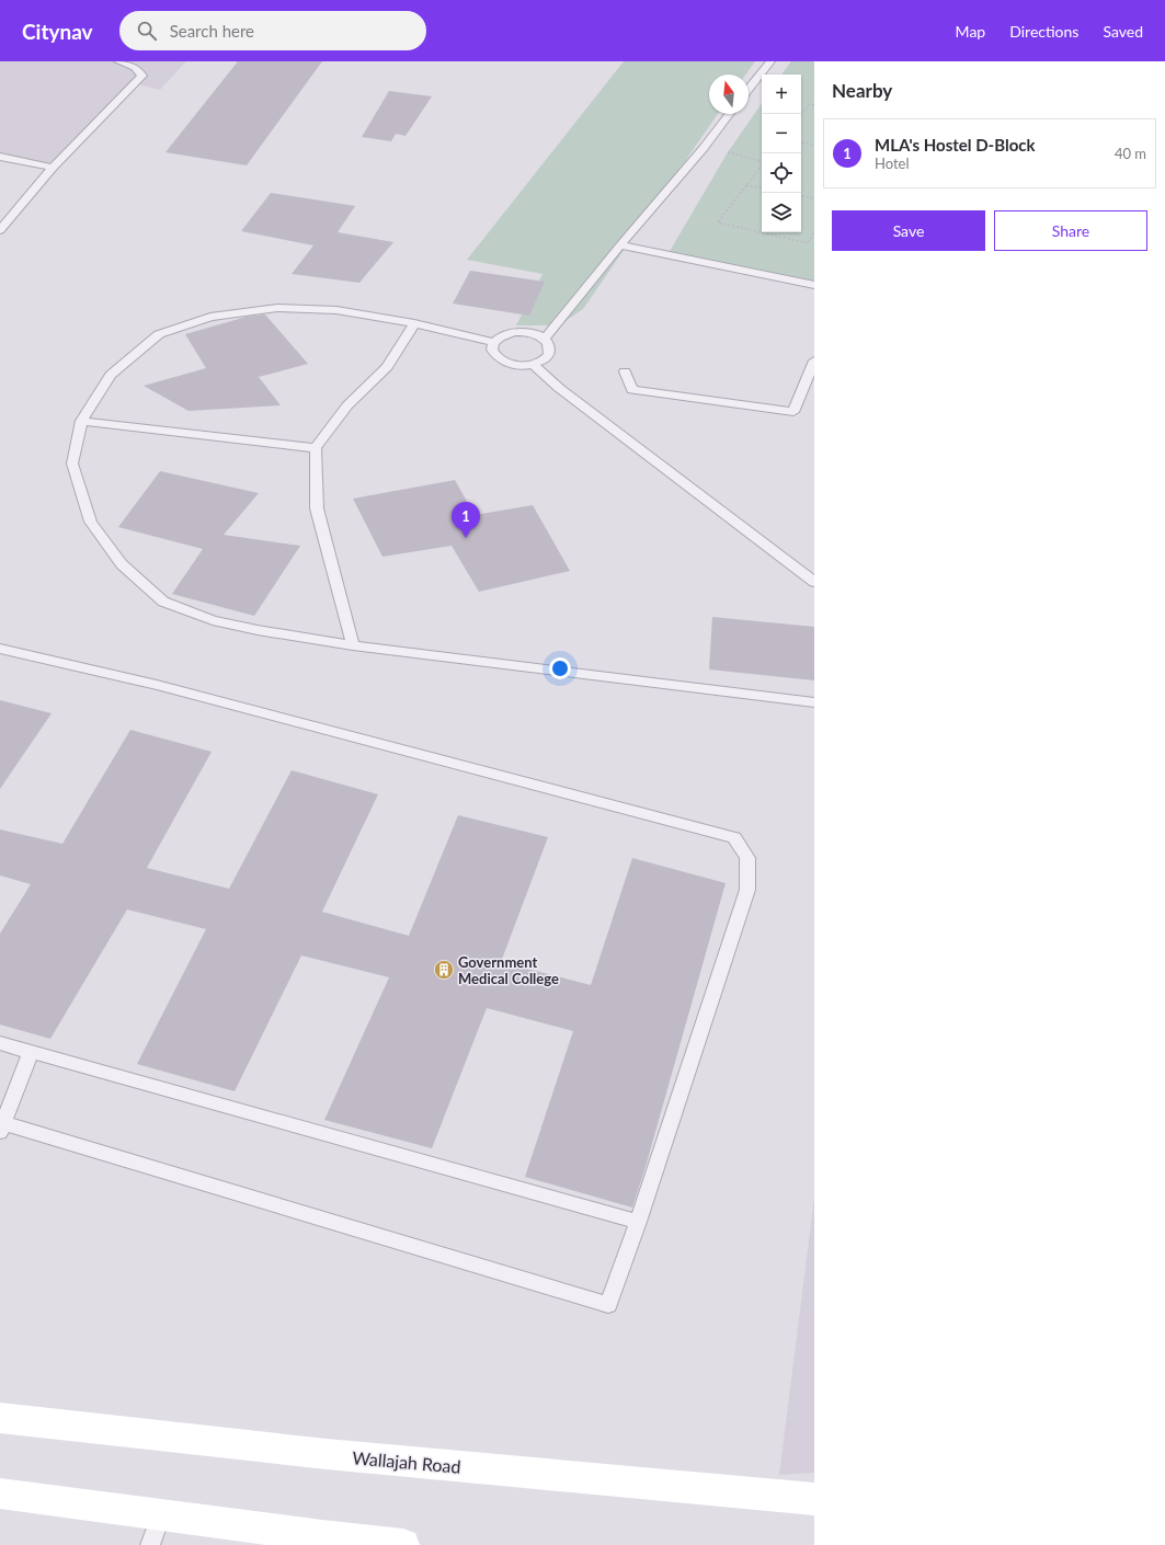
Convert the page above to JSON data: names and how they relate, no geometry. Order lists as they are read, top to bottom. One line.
{"streets":{"main road":["Wallajah Road"]},"places":{"building":["Government Medical College"]},"north":"top","page":{"header":"Citynav","search":"Search here","nav":["Map","Directions","Saved"],"heading":"Nearby","map_buttons":["+","−"],"list":[{"mark":"1","name":"MLA's Hostel D-Block","note":"Hotel","value":"40 m"}],"buttons":["Save","Share"],"pins":"1"}}
